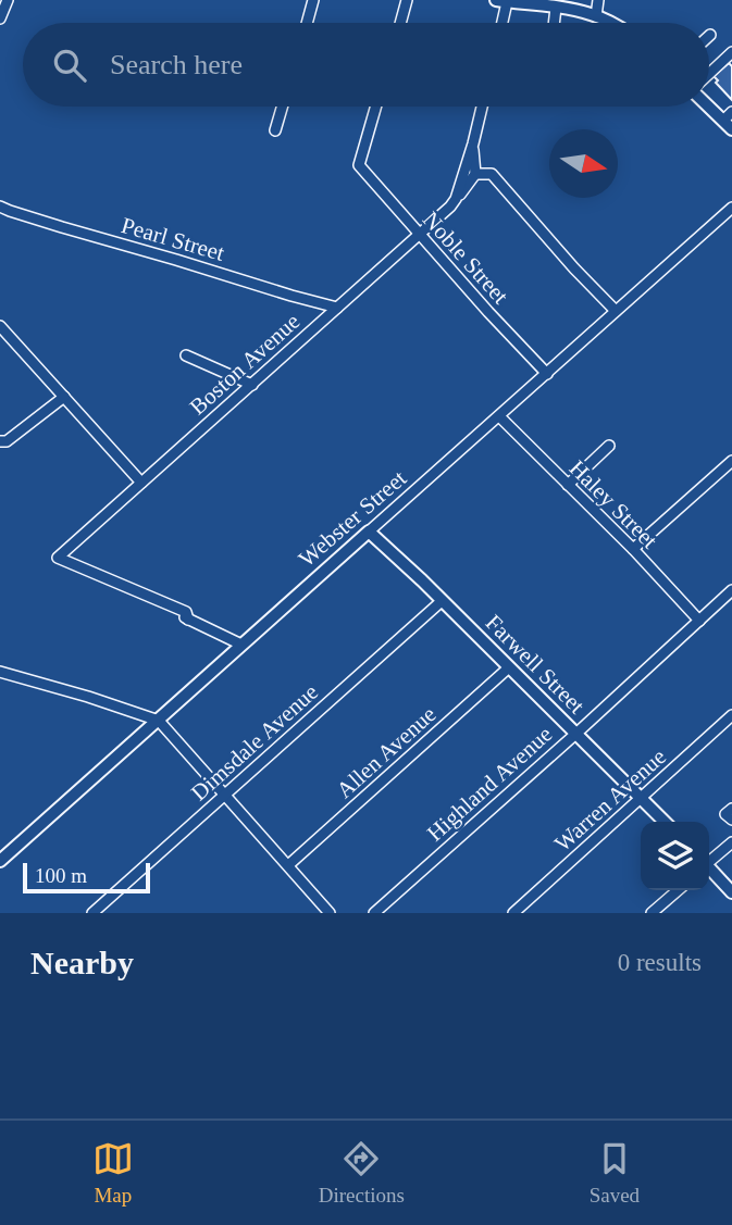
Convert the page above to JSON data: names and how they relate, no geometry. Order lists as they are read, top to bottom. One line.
{"streets":{"main road":["Webster Street","Farwell Street"],"street":["Pearl Street","Noble Street","Boston Avenue","Haley Street","Dimsdale Avenue","Allen Avenue","Highland Avenue","Warren Avenue"]},"crossings":[["Pearl Street","Boston Avenue"],["Noble Street","Boston Avenue"],["Noble Street","Webster Street"],["Haley Street","Webster Street"],["Haley Street","Highland Avenue"],["Webster Street","Farwell Street"],["Farwell Street","Dimsdale Avenue"],["Farwell Street","Allen Avenue"],["Farwell Street","Highland Avenue"],["Farwell Street","Warren Avenue"]],"scale_bar":"100 m","north":"right","page":{"search":"Search here","scale":"100 m","heading":["Nearby","0 results"],"nav":["Map","Directions","Saved"]}}
